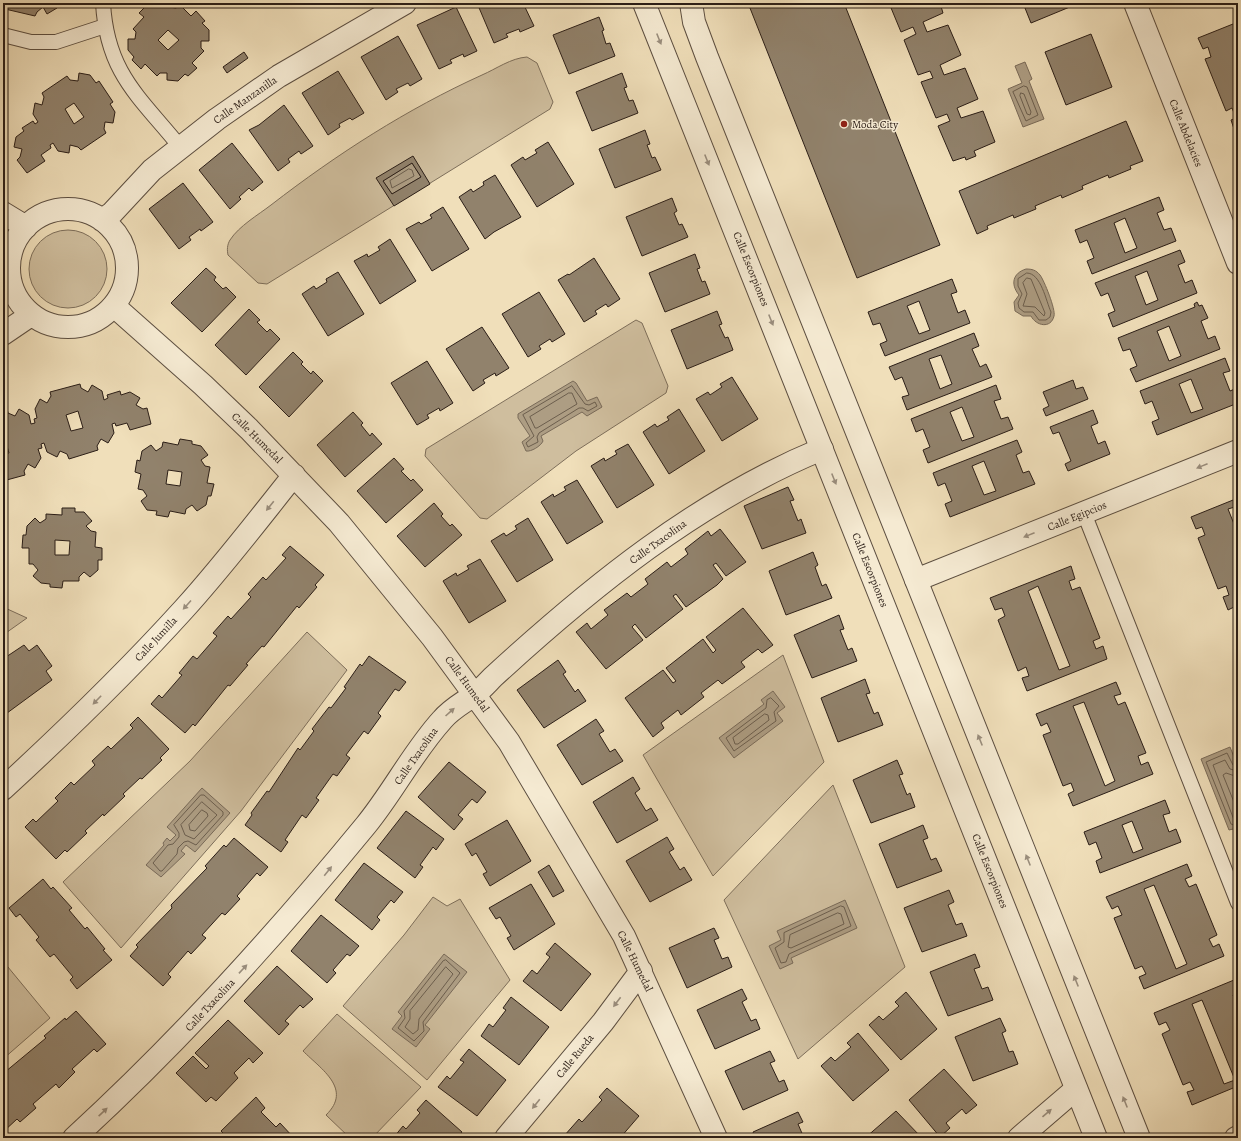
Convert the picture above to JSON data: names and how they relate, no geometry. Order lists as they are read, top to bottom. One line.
{"streets":{"street":["Calle Manzanilla","Calle Abdelacíes","Calle Escorpiones","Calle Humedal","Calle Egipcios","Calle Txacolina","Calle Jumilla","Calle Rueda"]},"crossings":[["Calle Manzanilla","Calle Humedal"],["Calle Escorpiones","Calle Txacolina"],["Calle Humedal","Calle Txacolina"],["Calle Humedal","Calle Jumilla"],["Calle Humedal","Calle Rueda"]],"one_way":["Calle Egipcios","Calle Txacolina","Calle Jumilla","Calle Rueda"],"places":["Moda City"]}
